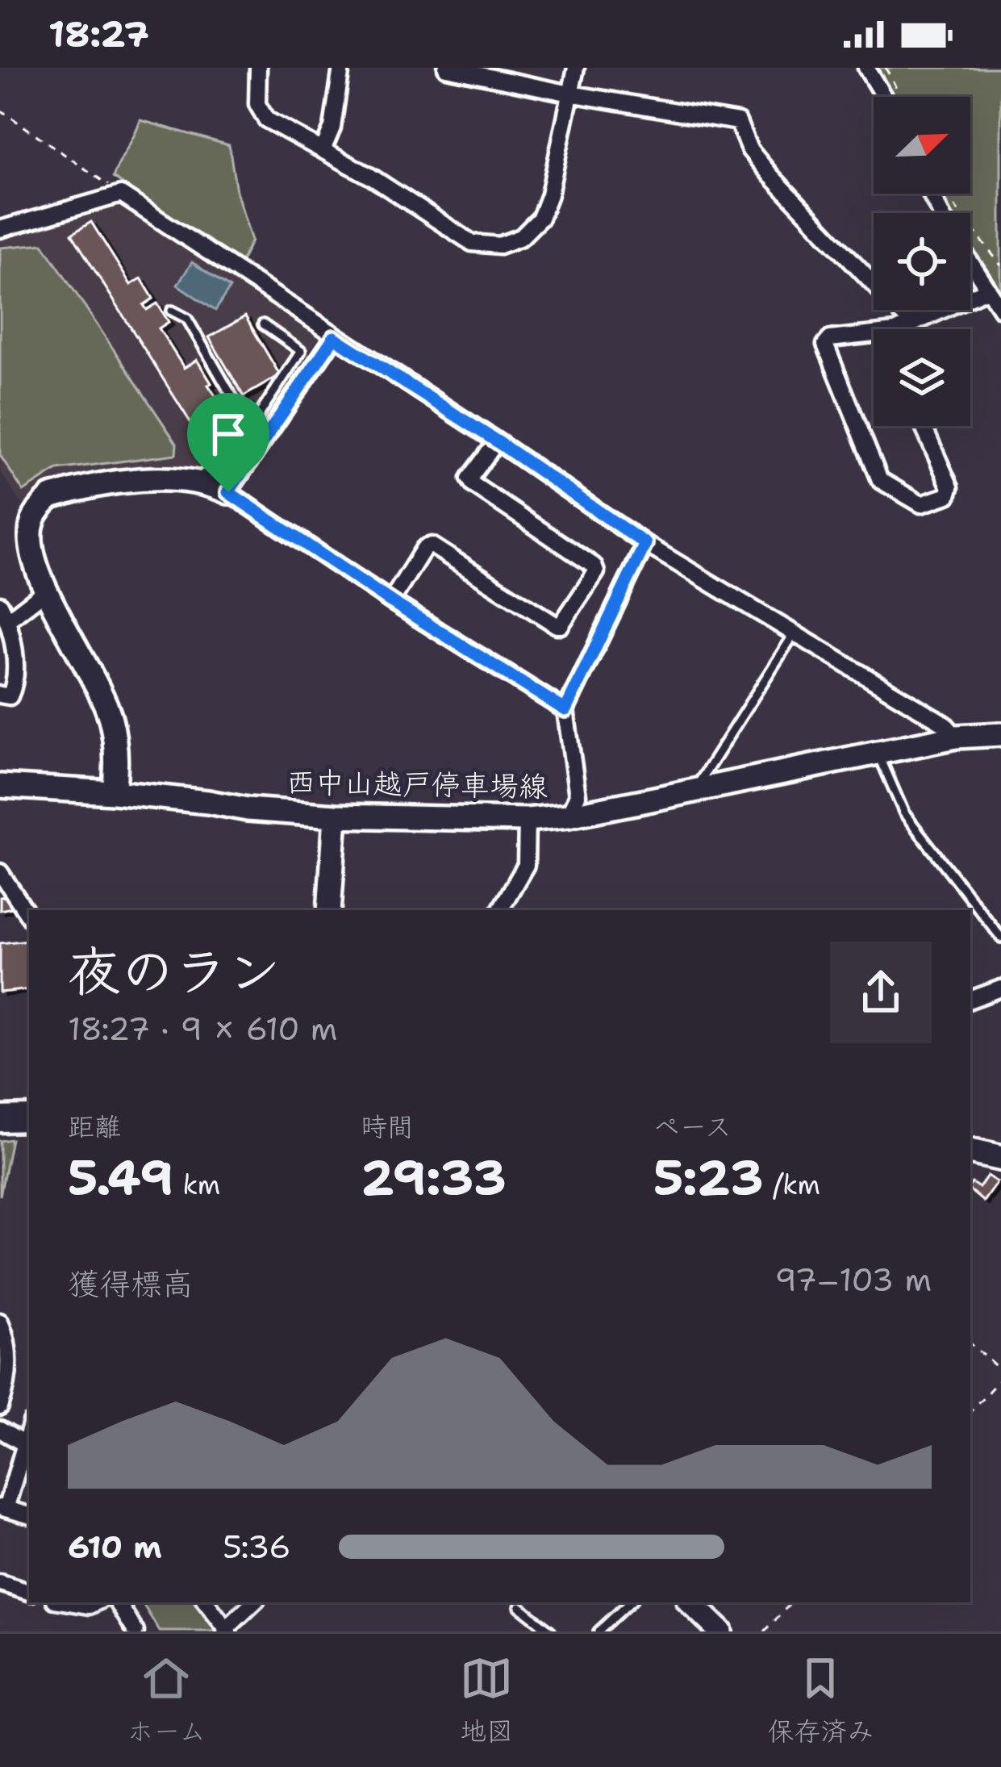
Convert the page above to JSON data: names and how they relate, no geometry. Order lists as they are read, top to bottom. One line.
{"streets":{"main road":["西中山越戸停車場線"]},"north":"top right","page":{"status":"18:27","heading":["夜のラン","18:27 · 9 × 610 m"],"stats":[["距離","5.49 km"],["時間","29:33"],["ペース","5:23 /km"]],"chart":["獲得標高","97–103 m"],"list":[{"name":"610 m","note":"5:36"}],"tabs":["ホーム","地図","保存済み"]}}
